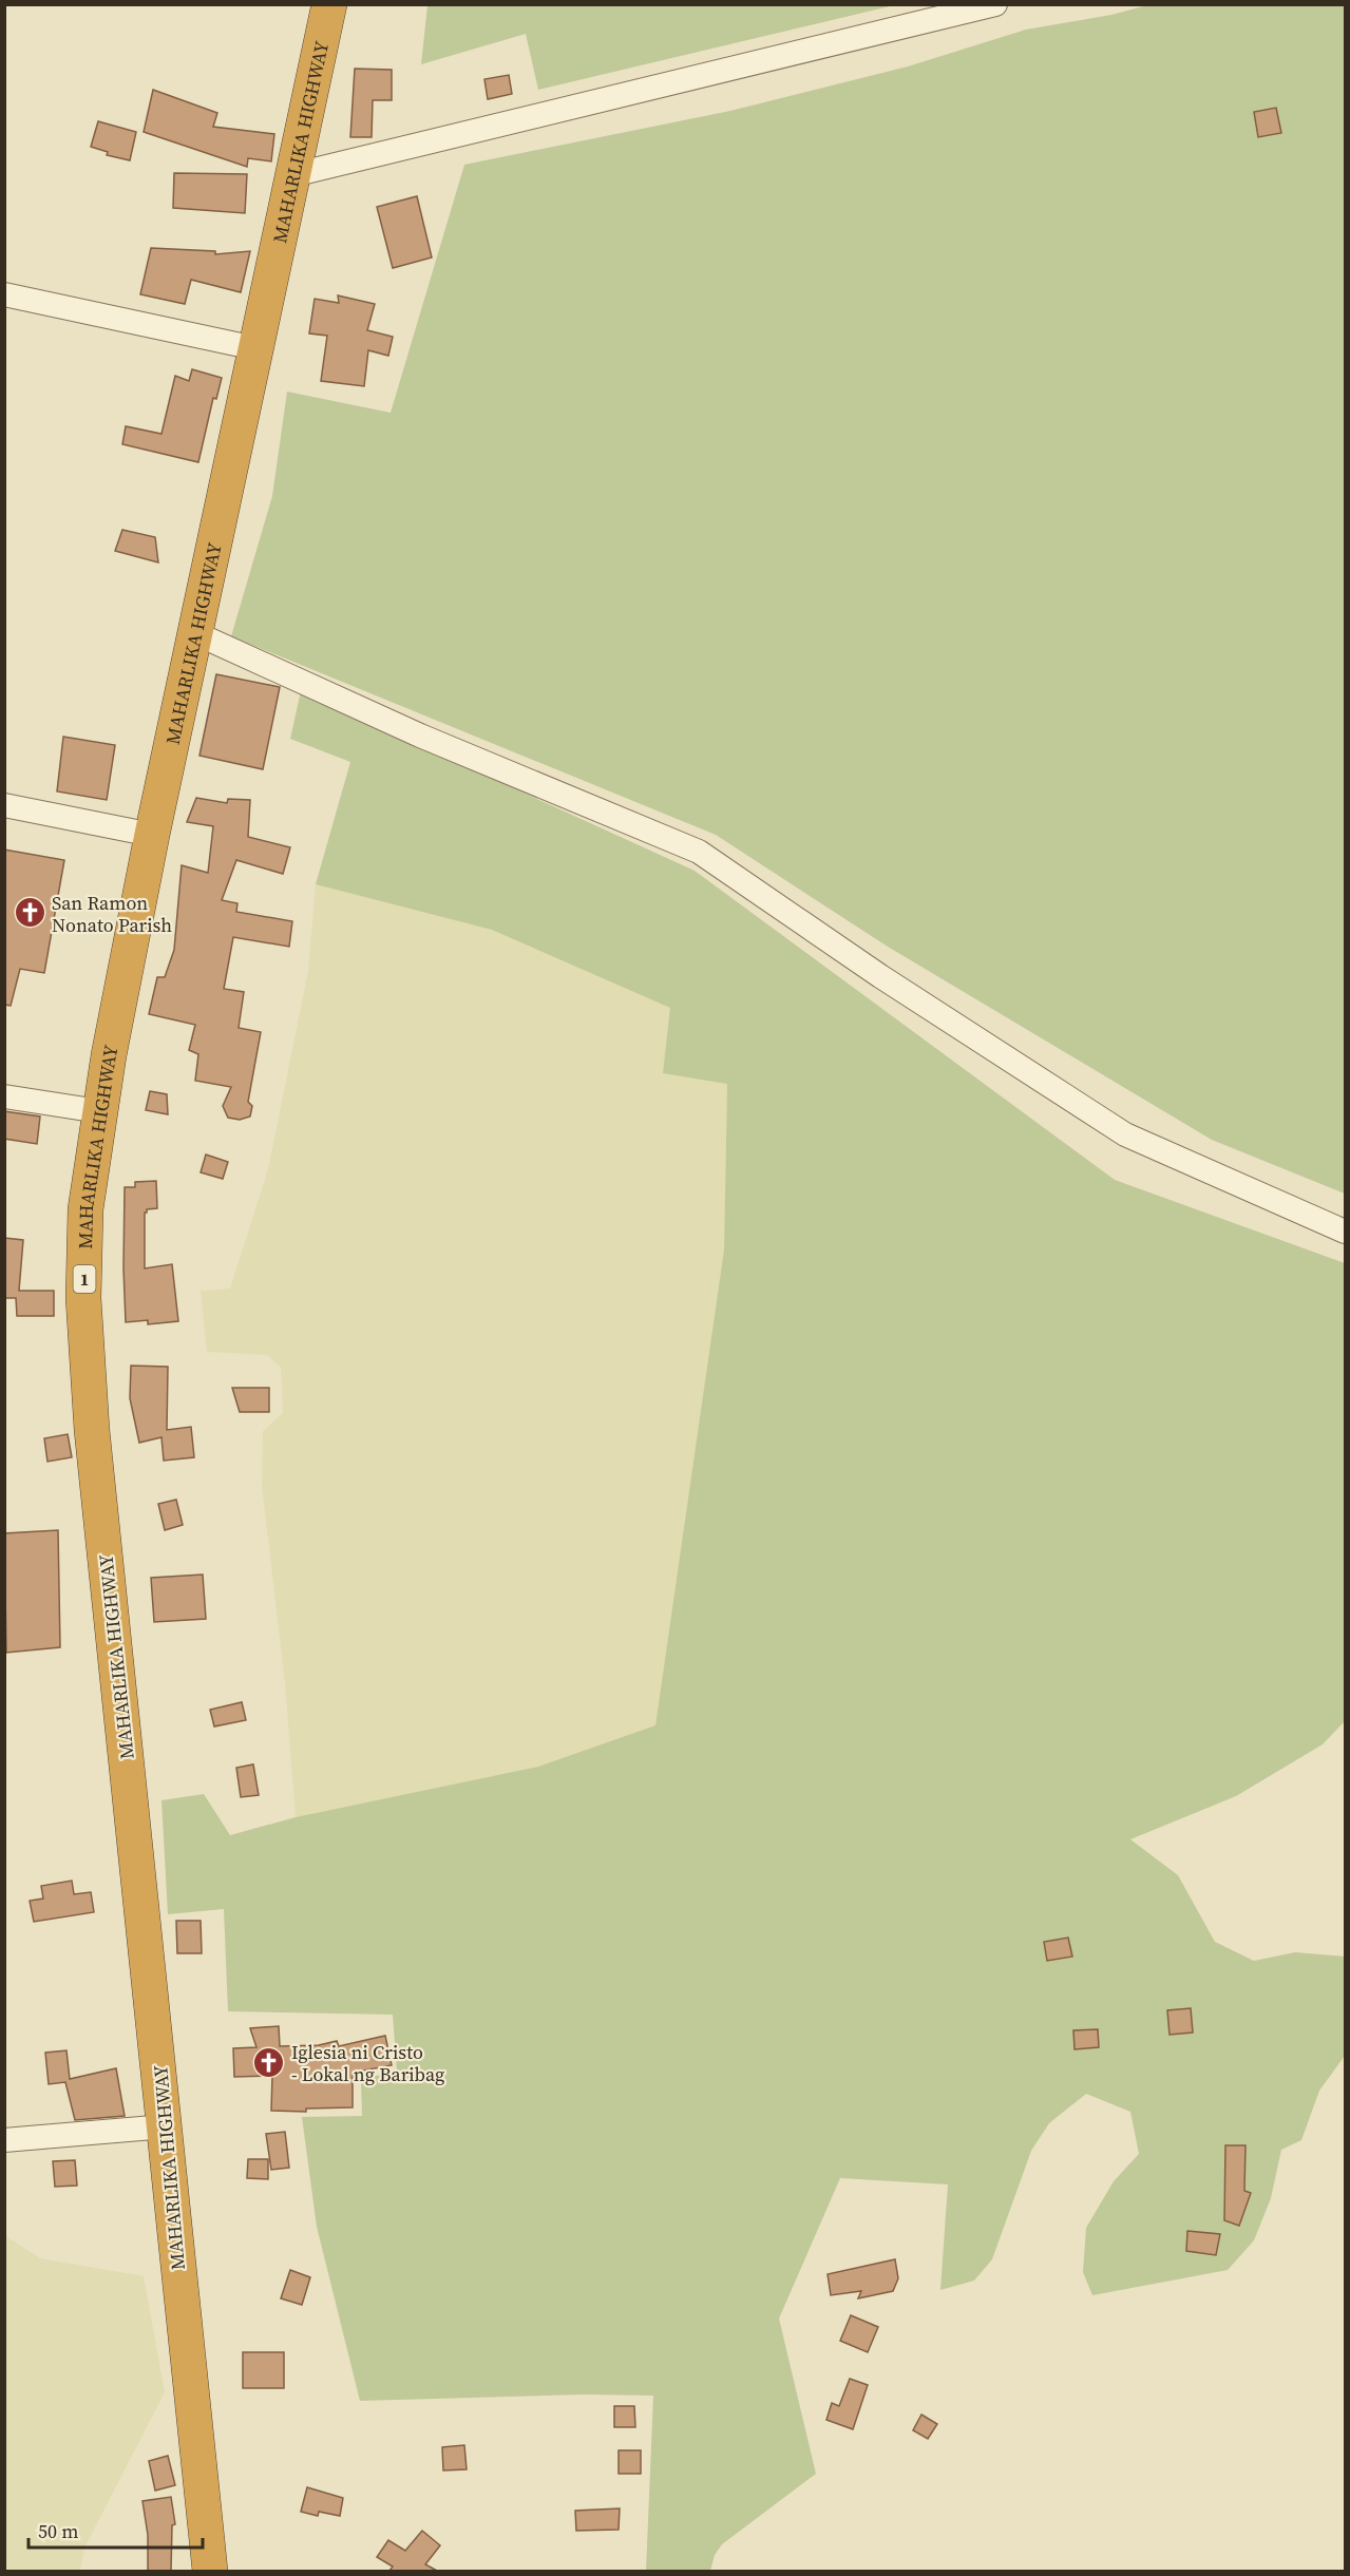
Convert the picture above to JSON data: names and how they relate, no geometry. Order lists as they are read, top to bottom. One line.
{"streets":{"highway":["MAHARLIKA HIGHWAY","1"]},"places":{"church":["San Ramon Nonato Parish","Iglesia ni Cristo - Lokal ng Baribag"]},"scale_bar":"50 m"}
